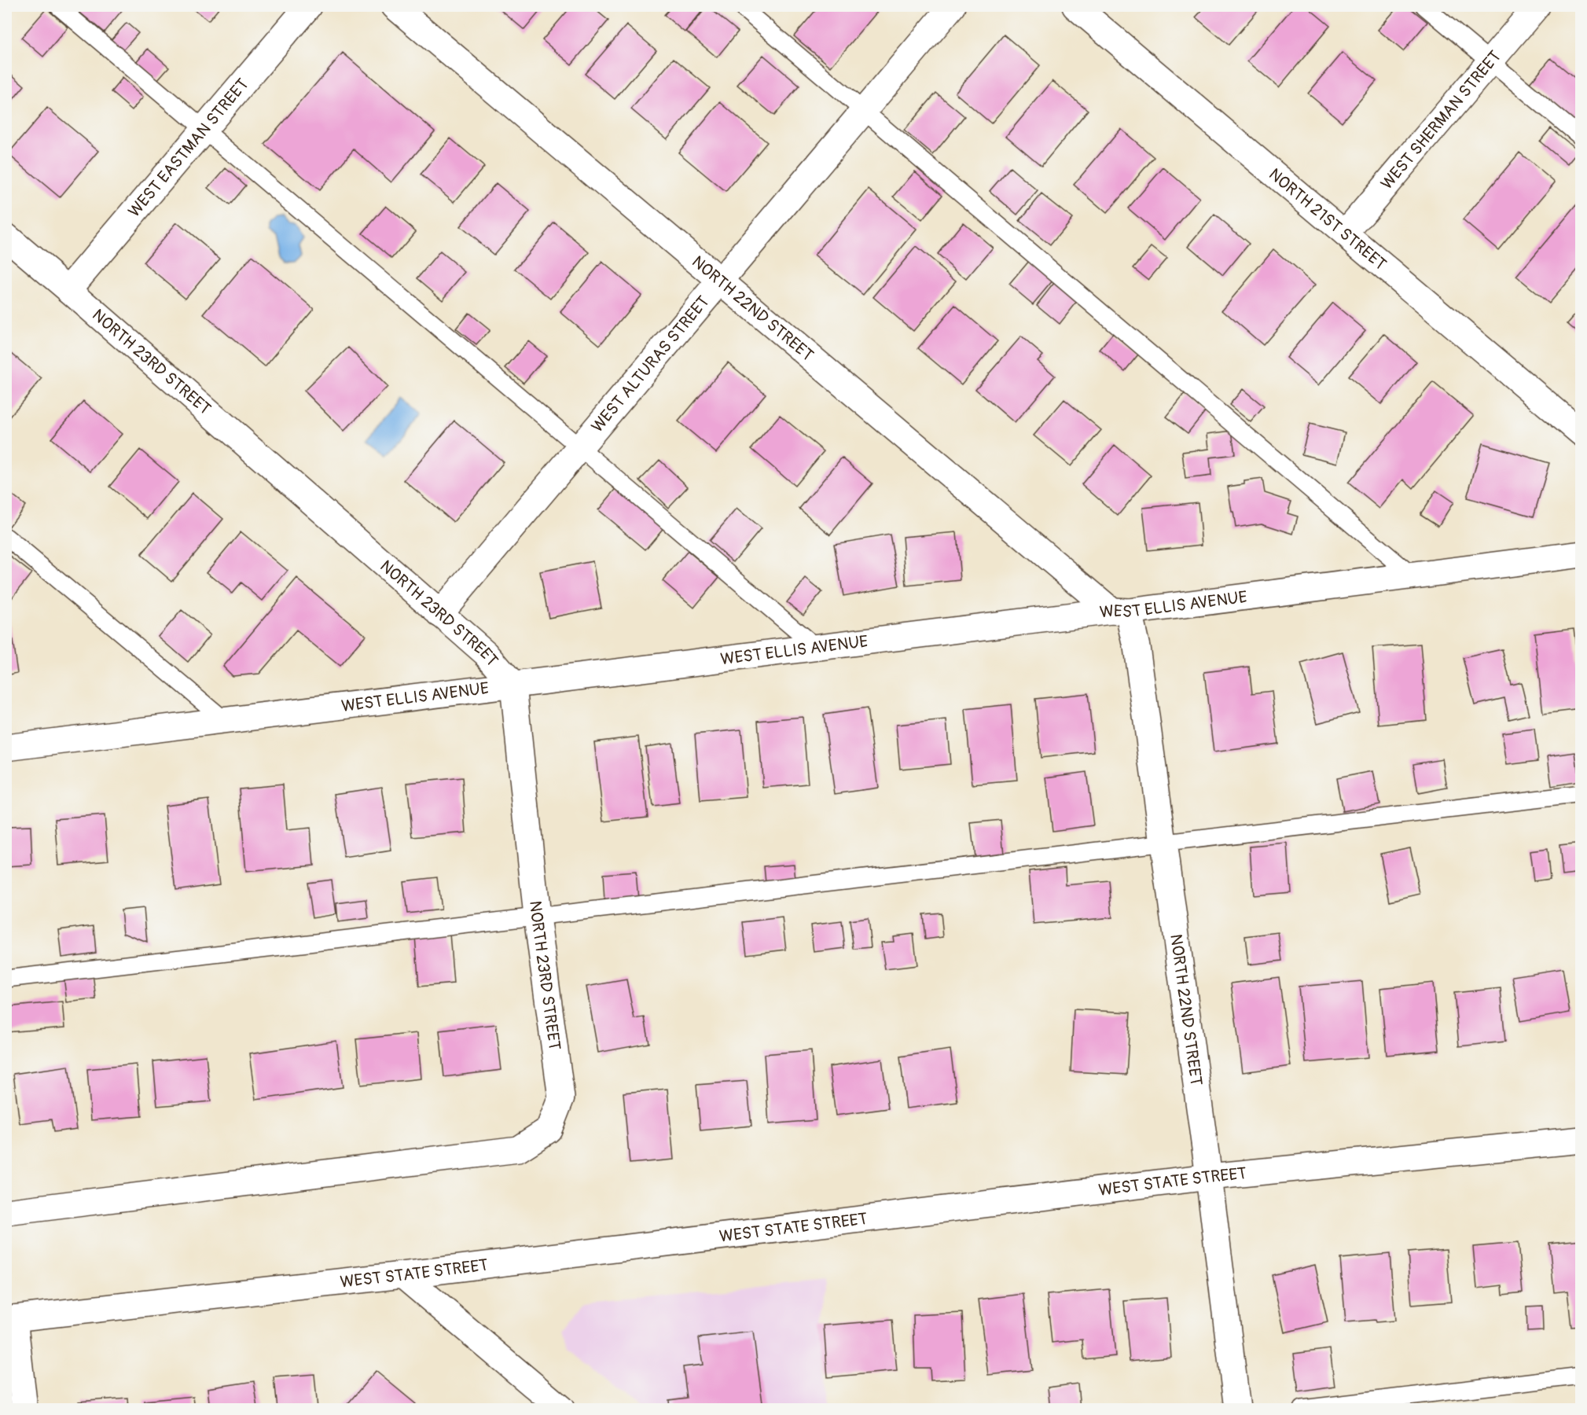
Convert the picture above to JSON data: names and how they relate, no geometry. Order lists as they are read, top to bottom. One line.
{"streets":{"street":["WEST SHERMAN STREET","WEST EASTMAN STREET","NORTH 21ST STREET","NORTH 22ND STREET","NORTH 23RD STREET","WEST ALTURAS STREET","WEST ELLIS AVENUE","WEST STATE STREET"]},"crossings":[["WEST SHERMAN STREET","NORTH 21ST STREET"],["WEST EASTMAN STREET","NORTH 23RD STREET"],["NORTH 22ND STREET","WEST ALTURAS STREET"],["NORTH 22ND STREET","WEST ELLIS AVENUE"],["NORTH 22ND STREET","WEST STATE STREET"],["NORTH 23RD STREET","WEST ALTURAS STREET"],["NORTH 23RD STREET","WEST ELLIS AVENUE"]]}
